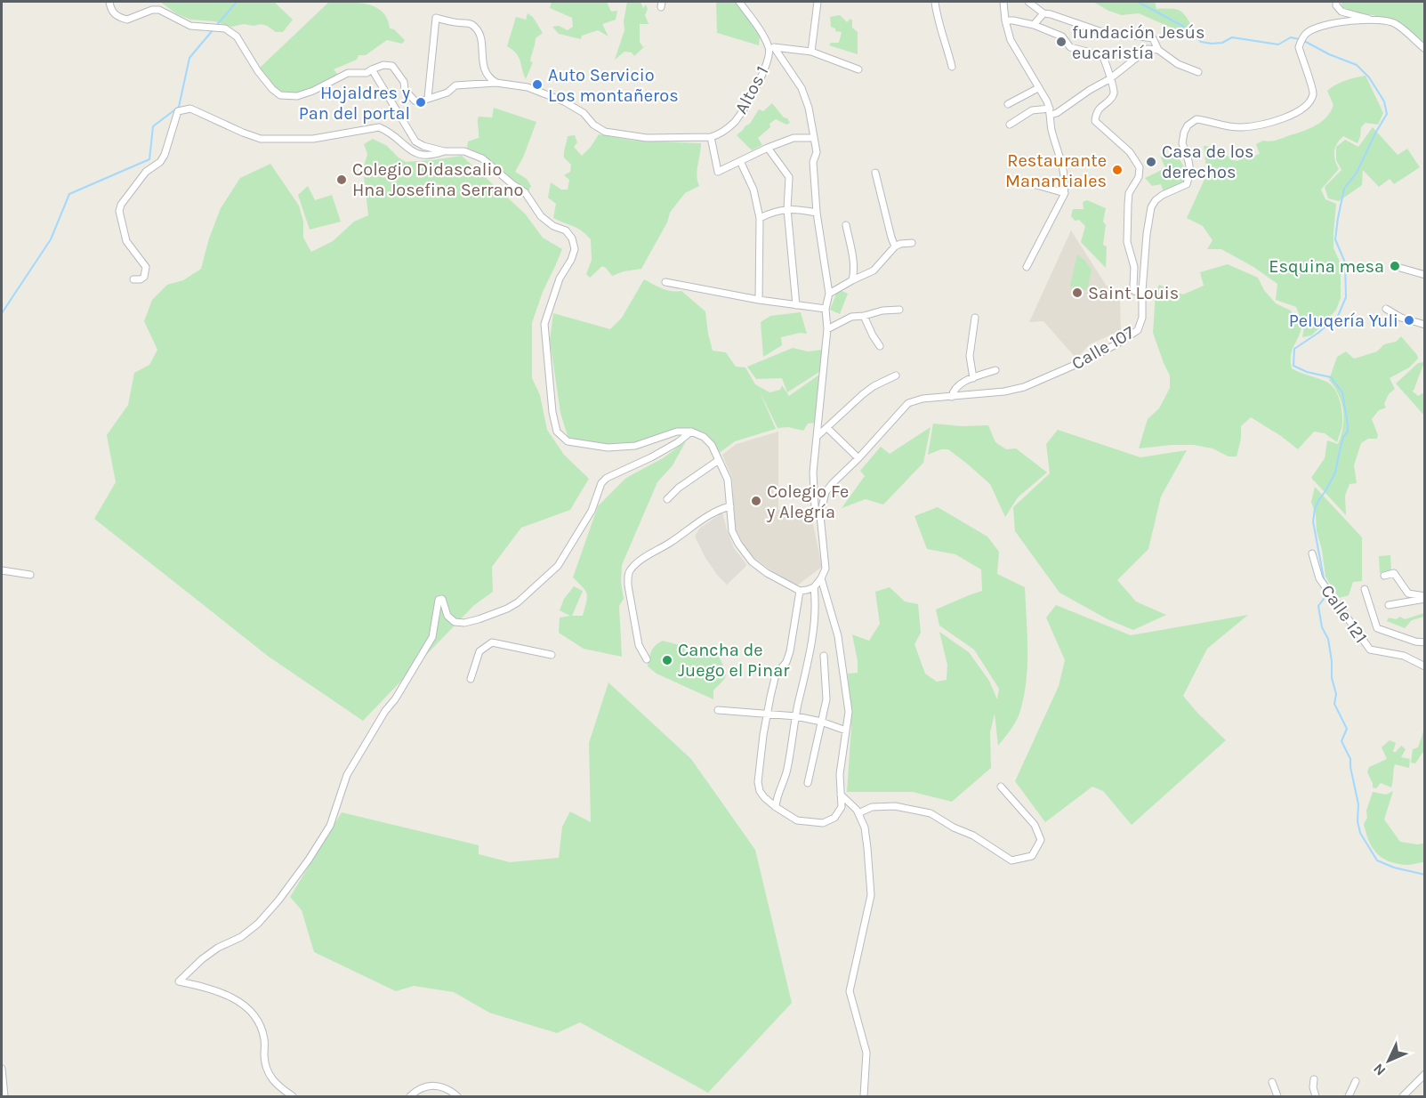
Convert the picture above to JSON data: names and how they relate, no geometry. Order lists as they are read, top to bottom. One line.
{"streets":{"street":["Altos 1","Calle 107","Calle 121"]},"places":["fundación Jesús eucaristía","Auto Servicio Los montañeros","Hojaldres y Pan del portal","Casa de los derechos","Restaurante Manantiales","Colegio Didascalio Hna Josefina Serrano","Esquina mesa","Saint Louis","Peluqería Yuli","Colegio Fe y Alegría","Cancha de Juego el Pinar"],"north":"bottom left"}
